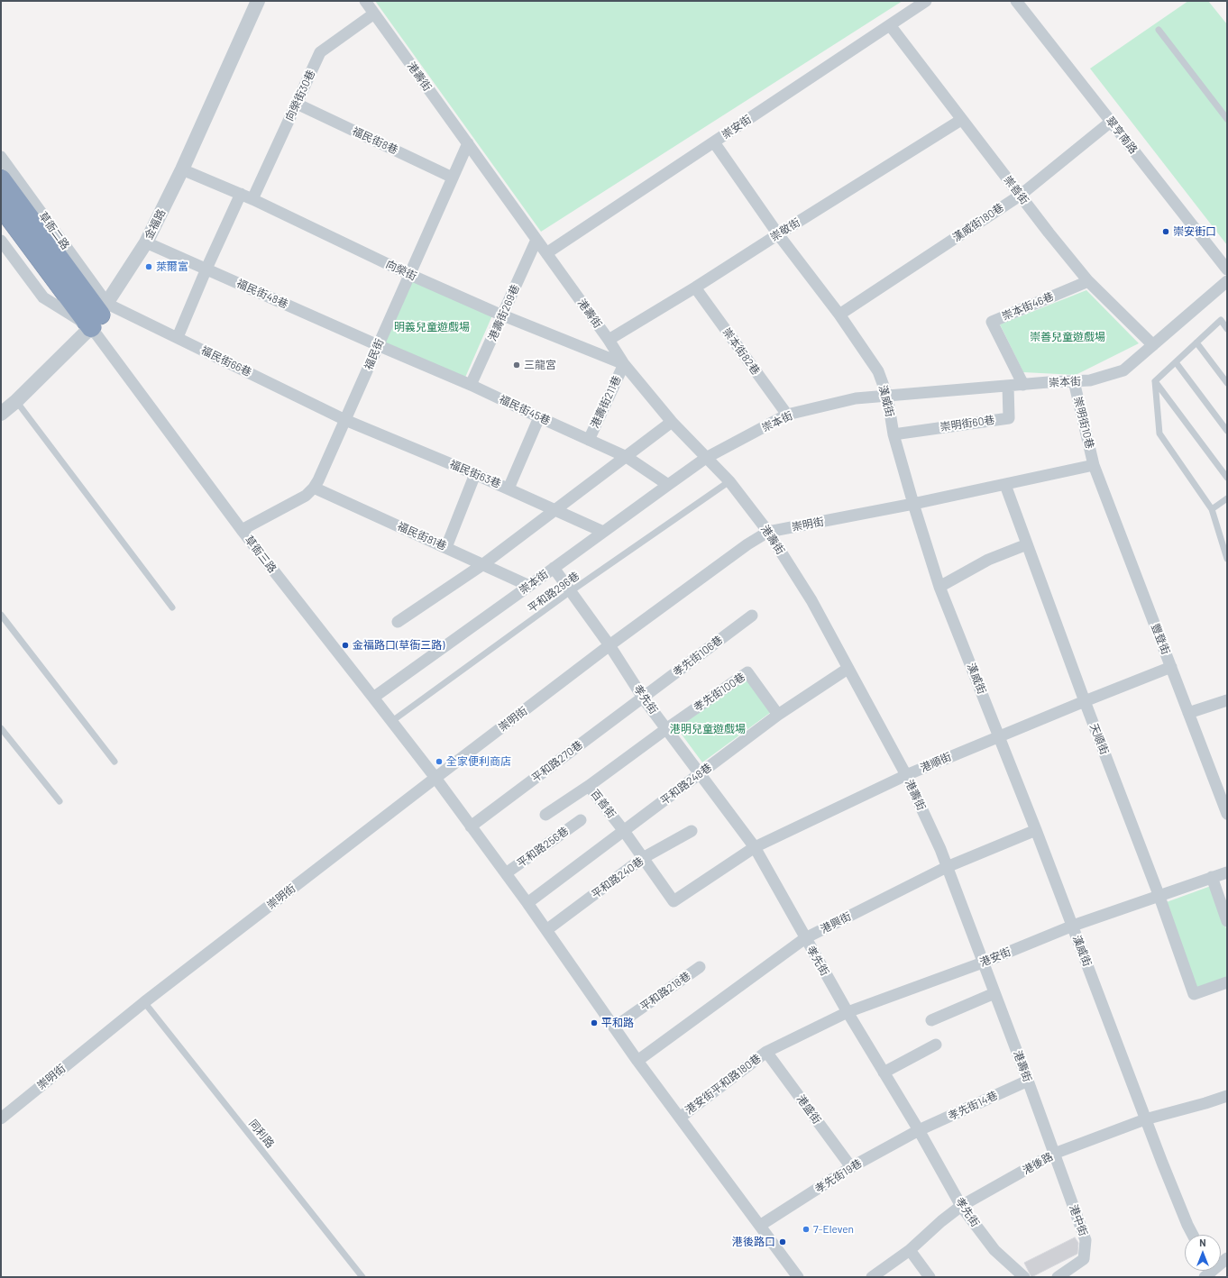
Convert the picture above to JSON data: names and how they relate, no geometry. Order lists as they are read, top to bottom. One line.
{"streets":{"street":["港壽街","向榮街30巷","崇安街","翠亨南路","福民街8巷","崇善街","漢威街180巷","金福路","崇敬街","草衙二路","向榮街","福民街48巷","崇本街46巷","港壽街269巷","崇本街82巷","福民街","福民街66巷","崇本街","漢威街","港壽街211巷","福民街45巷","崇明街10巷","崇明街60巷","福民街63巷","崇明街","福民街81巷","草衙三路","豐登街","孝先街106巷","孝先街100巷","孝先街","天順街","平和路270巷","港順街","平和路248巷","百善街","平和路256巷","平和路240巷","港興街","港安街","平和路218巷","港安街平和路180巷","孝先街14巷","港盛街","港後路","孝先街19巷","港中街"],"lane":["平和路296巷","同利路"]},"crossings":[["港壽街","向榮街30巷"],["港壽街","崇安街"],["港壽街","崇敬街"],["港壽街","向榮街"],["港壽街","港壽街269巷"],["港壽街","福民街"],["港壽街","崇本街"],["港壽街","港壽街211巷"],["港壽街","崇明街"],["港壽街","平和路296巷"],["港壽街","港順街"],["港壽街","平和路248巷"],["港壽街","港興街"],["港壽街","港安街"],["港壽街","孝先街14巷"],["港壽街","港後路"],["港壽街","港中街"],["向榮街30巷","福民街8巷"],["向榮街30巷","向榮街"],["崇安街","崇善街"],["崇安街","漢威街"],["翠亨南路","漢威街180巷"],["福民街8巷","福民街"],["崇善街","漢威街180巷"],["崇善街","崇敬街"],["崇善街","崇本街46巷"],["崇善街","崇本街"],["漢威街180巷","漢威街"],["金福路","草衙二路"],["金福路","向榮街"],["金福路","福民街48巷"],["金福路","福民街66巷"],["金福路","草衙三路"],["崇敬街","崇本街82巷"],["崇敬街","漢威街"],["草衙二路","福民街66巷"],["草衙二路","草衙三路"],["向榮街","港壽街269巷"],["向榮街","福民街"],["向榮街","港壽街211巷"],["福民街48巷","福民街"],["福民街48巷","福民街45巷"],["崇本街46巷","崇本街"],["港壽街269巷","福民街45巷"],["崇本街82巷","崇本街"],["福民街","福民街66巷"],["福民街","福民街45巷"],["福民街","福民街63巷"],["福民街","福民街81巷"],["福民街","草衙三路"],["福民街66巷","福民街63巷"],["福民街66巷","草衙三路"],["崇本街","漢威街"],["崇本街","福民街45巷"],["崇本街","崇明街10巷"],["崇本街","崇明街60巷"],["崇本街","福民街63巷"],["崇本街","福民街81巷"],["崇本街","草衙三路"],["崇本街","孝先街"],["漢威街","崇明街60巷"],["漢威街","崇明街"],["漢威街","港順街"],["漢威街","港興街"],["漢威街","港安街"],["漢威街","港後路"],["港壽街211巷","福民街45巷"],["崇明街10巷","崇明街"],["崇明街10巷","豐登街"],["崇明街","草衙三路"],["崇明街","豐登街"],["崇明街","孝先街"],["崇明街","天順街"],["崇明街","同利路"],["草衙三路","平和路296巷"],["平和路296巷","孝先街"],["豐登街","港順街"],["孝先街106巷","孝先街"],["孝先街106巷","平和路270巷"],["孝先街100巷","孝先街"],["孝先街100巷","平和路248巷"],["孝先街100巷","百善街"],["孝先街","平和路270巷"],["孝先街","港順街"],["孝先街","平和路248巷"],["孝先街","百善街"],["孝先街","港興街"],["孝先街","港安街"],["孝先街","孝先街14巷"],["孝先街","港後路"],["孝先街","孝先街19巷"],["天順街","港順街"],["天順街","港安街"],["港順街","百善街"],["平和路248巷","百善街"],["百善街","平和路240巷"],["港安街","港安街平和路180巷"],["港安街","港盛街"],["港安街平和路180巷","港盛街"],["孝先街14巷","孝先街19巷"],["港盛街","孝先街19巷"],["港後路","港中街"]],"parks":["明義兒童遊戲場","崇善兒童遊戲場","港明兒童遊戲場"],"places":["崇安街口","萊爾富","三龍宮","金福路口(草衙三路)","全家便利商店","平和路","7-Eleven","港後路口"],"north":"top"}
